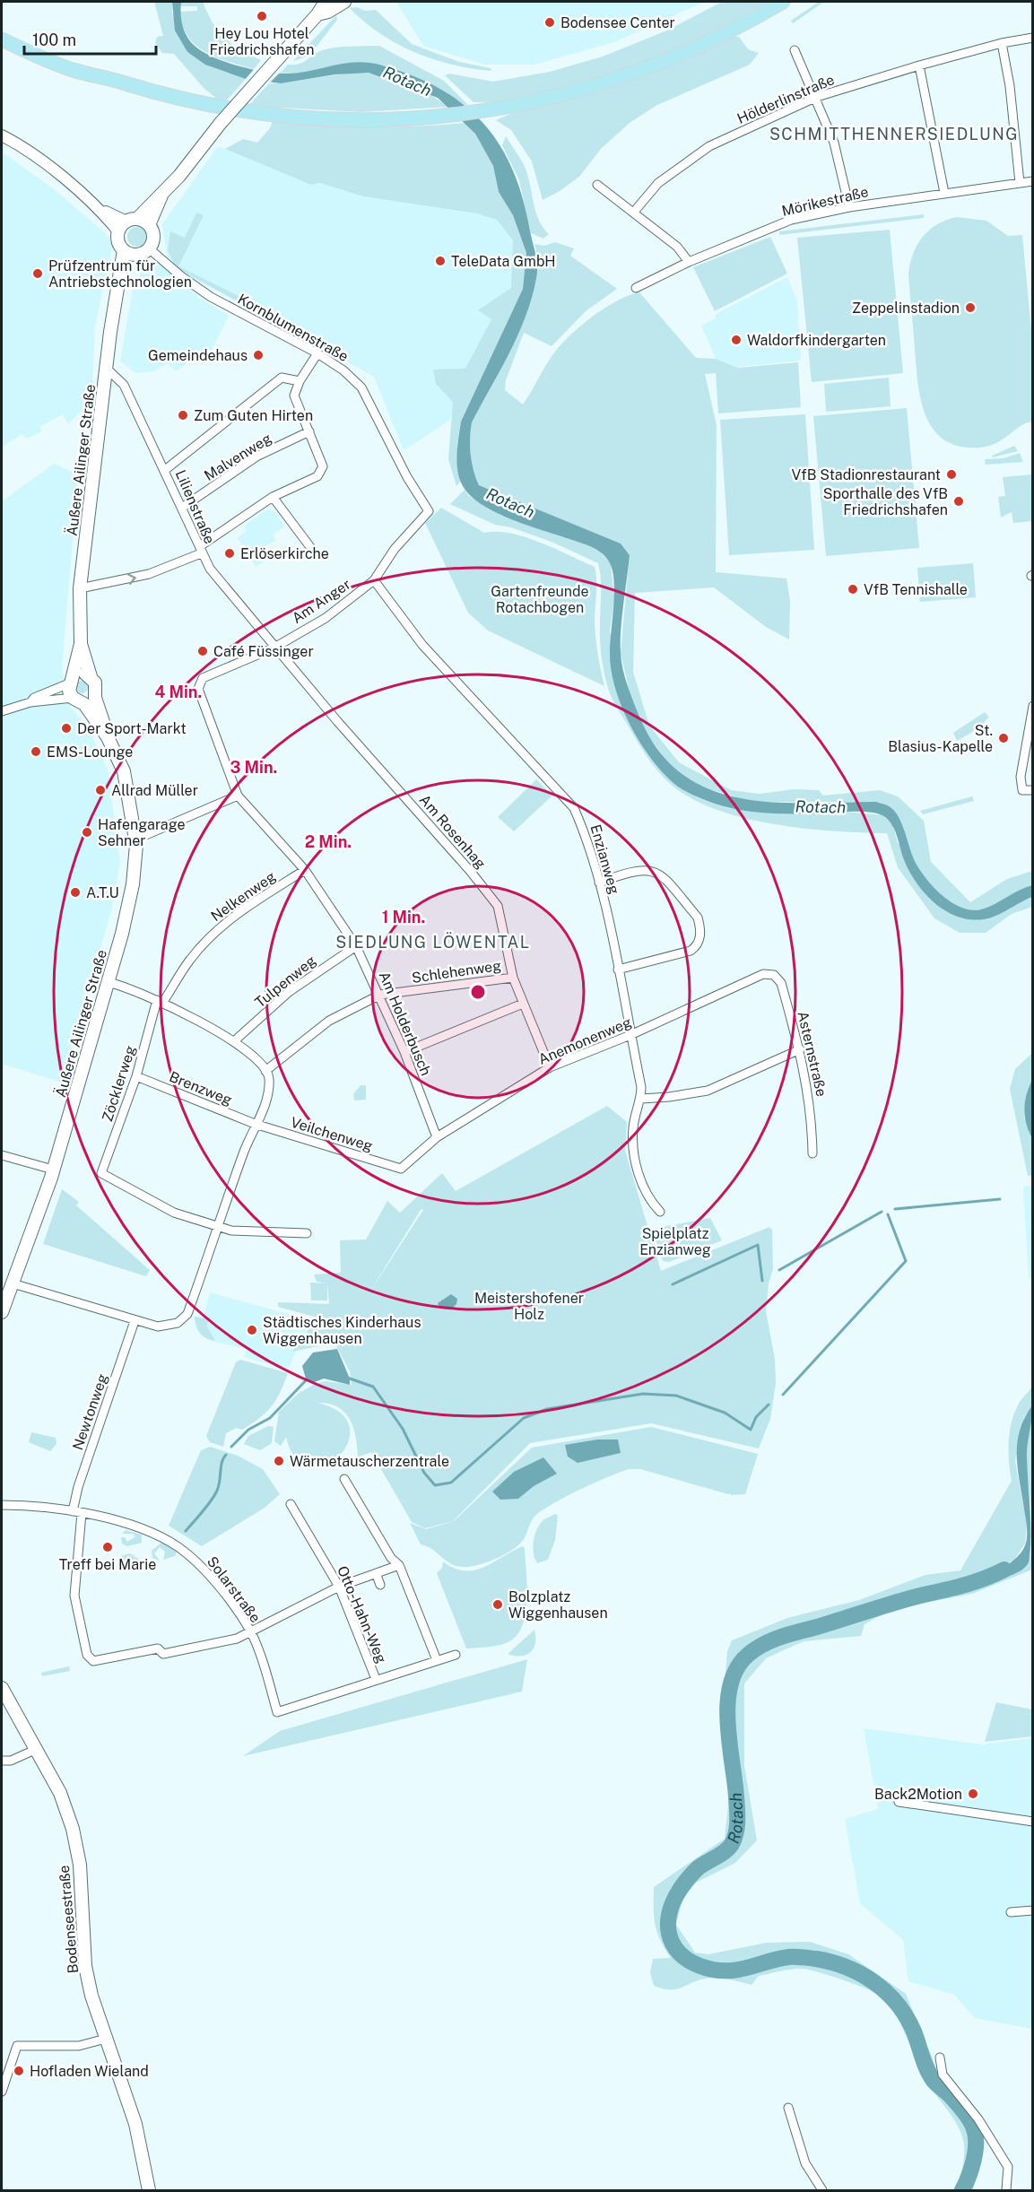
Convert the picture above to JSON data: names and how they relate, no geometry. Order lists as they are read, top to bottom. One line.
{"streets":{"main road":["Äußere Ailinger Straße","Bodenseestraße"],"street":["Hölderlinstraße","Mörikestraße","Kornblumenstraße","Malvenweg","Lilienstraße","Am Anger","Am Rosenhag","Enzianweg","Nelkenweg","Schlehenweg","Tulpenweg","Am Holderbusch","Anemonenweg","Asternstraße","Zöcklerweg","Brenzweg","Veilchenweg","Newtonweg","Solarstraße","Otto-Hahn-Weg"]},"crossings":[["Kornblumenstraße","Äußere Ailinger Straße"],["Kornblumenstraße","Am Anger"],["Malvenweg","Lilienstraße"],["Äußere Ailinger Straße","Lilienstraße"],["Lilienstraße","Am Anger"],["Lilienstraße","Am Rosenhag"],["Am Anger","Am Rosenhag"],["Am Anger","Enzianweg"],["Am Anger","Am Holderbusch"],["Am Rosenhag","Schlehenweg"],["Am Rosenhag","Anemonenweg"],["Enzianweg","Anemonenweg"],["Nelkenweg","Am Holderbusch"],["Nelkenweg","Zöcklerweg"],["Schlehenweg","Am Holderbusch"],["Tulpenweg","Am Holderbusch"],["Am Holderbusch","Anemonenweg"],["Anemonenweg","Asternstraße"],["Anemonenweg","Veilchenweg"],["Zöcklerweg","Brenzweg"],["Brenzweg","Veilchenweg"],["Newtonweg","Solarstraße"],["Solarstraße","Otto-Hahn-Weg"]],"districts":["SCHMITTHENNERSIEDLUNG","SIEDLUNG LÖWENTAL"],"water":["Rotach"],"parks":["Gartenfreunde Rotachbogen","Spielplatz Enzianweg","Meistershofener Holz"],"places":["Hey Lou Hotel Friedrichshafen","Bodensee Center","TeleData GmbH","Prüfzentrum für Antriebstechnologien","Zeppelinstadion","Waldorfkindergarten","Gemeindehaus","Zum Guten Hirten","VfB Stadionrestaurant","Sporthalle des VfB Friedrichshafen","Erlöserkirche","VfB Tennishalle","Café Füssinger","Der Sport-Markt","St. Blasius-Kapelle","EMS-Lounge","Allrad Müller","Hafengarage Sehner","A.T.U","Städtisches Kinderhaus Wiggenhausen","Wärmetauscherzentrale","Treff bei Marie","Bolzplatz Wiggenhausen","Back2Motion","Hofladen Wieland"],"scale_bar":"100 m","rings":["4 Min.","3 Min.","2 Min.","1 Min."]}
